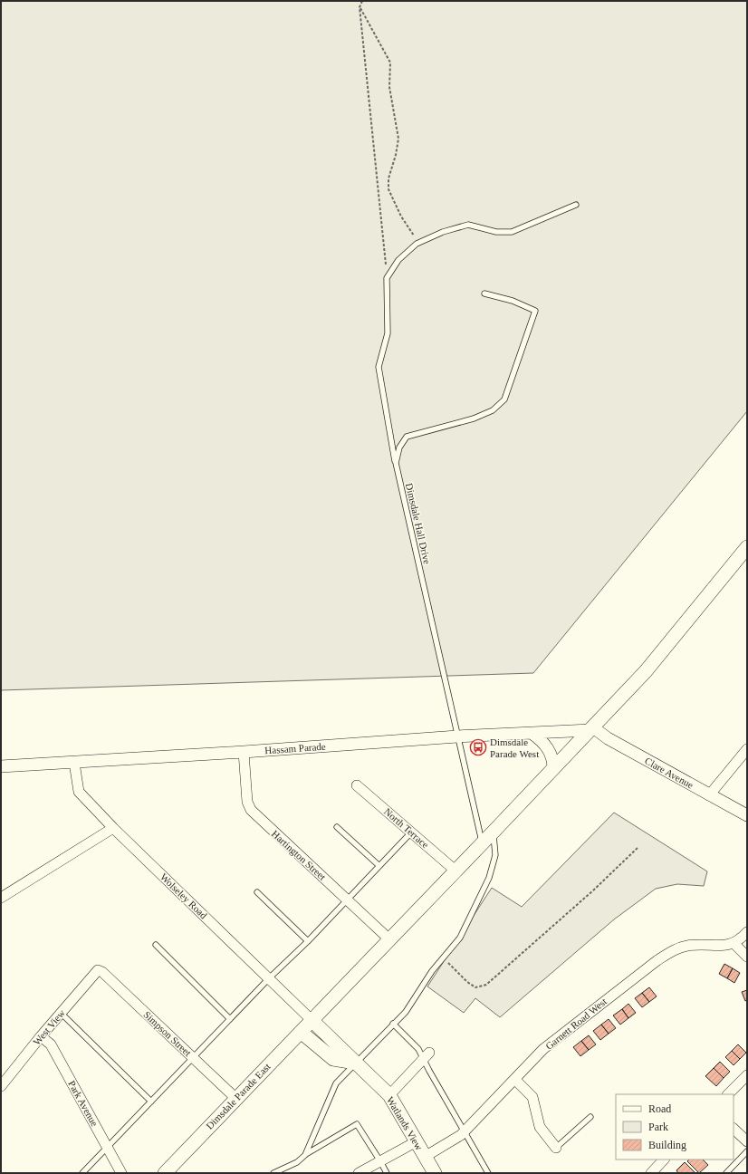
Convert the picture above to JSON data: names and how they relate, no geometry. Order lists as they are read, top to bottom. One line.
{"streets":{"main road":["Dimsdale Parade East","Watlands View"],"street":["Hassam Parade","Clare Avenue","North Terrace","Hartington Street","Wolseley Road","Garnett Road West","West View","Simpson Street","Park Avenue"],"lane":["Dimsdale Hall Drive"]},"crossings":[["Dimsdale Hall Drive","Hassam Parade"],["Hassam Parade","Clare Avenue"],["Hassam Parade","Hartington Street"],["Hassam Parade","Wolseley Road"],["Wolseley Road","Dimsdale Parade East"],["Wolseley Road","Watlands View"],["Garnett Road West","Watlands View"],["West View","Simpson Street"],["West View","Park Avenue"],["Simpson Street","Dimsdale Parade East"],["Dimsdale Parade East","Watlands View"]],"places":{"bus stop":["Dimsdale Parade West"]},"legend":["Road","Park","Building"]}
